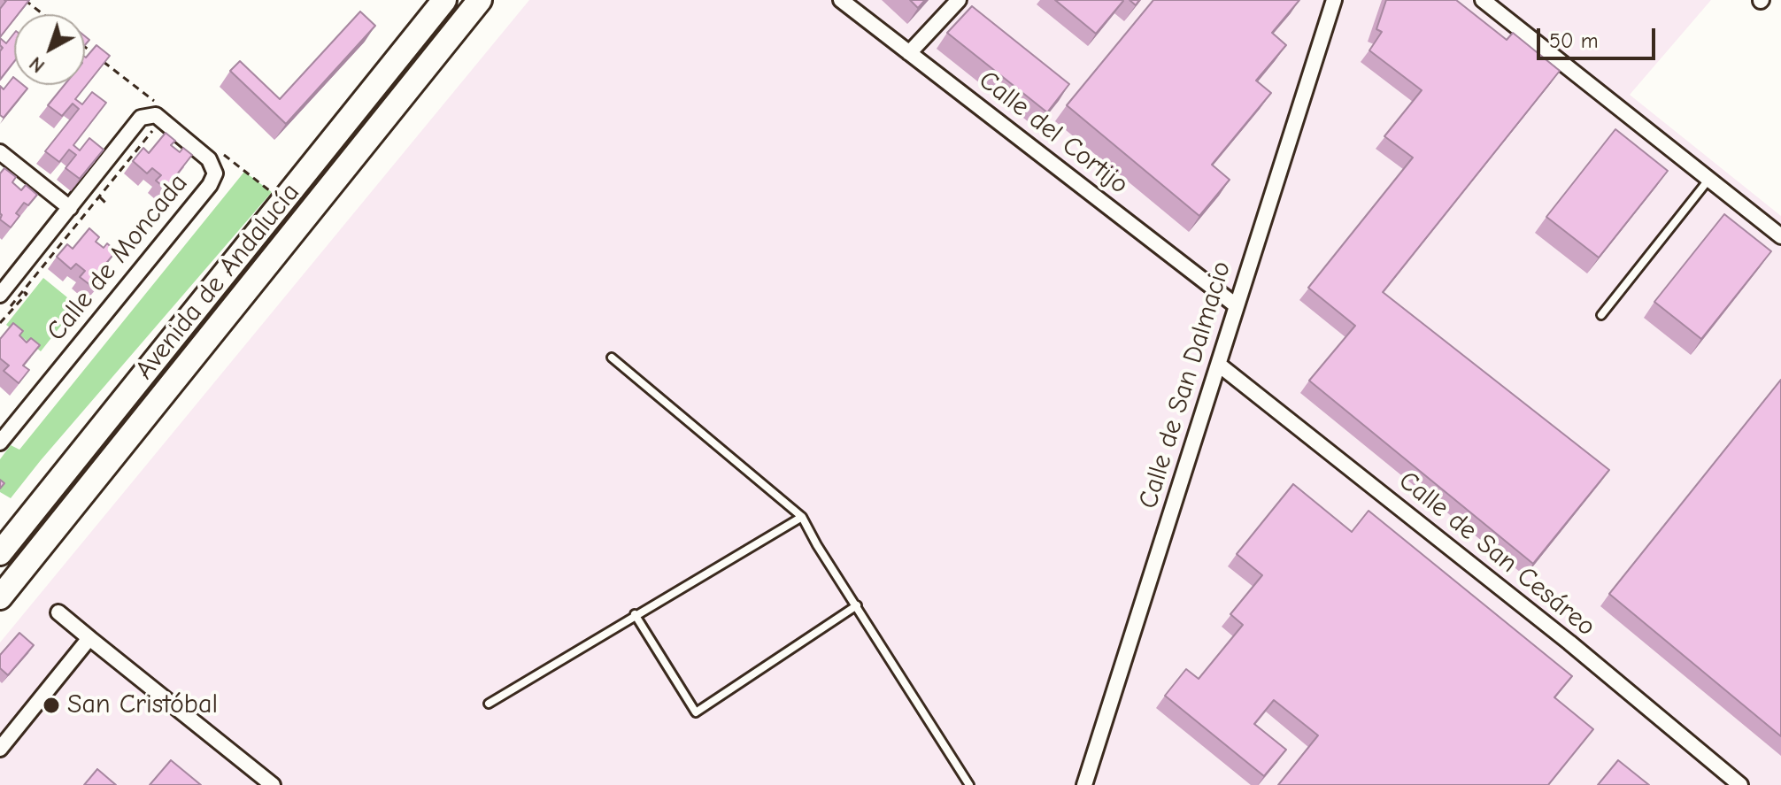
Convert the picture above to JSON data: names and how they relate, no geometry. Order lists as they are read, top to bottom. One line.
{"streets":{"main road":["Avenida de Andalucía"],"street":["Calle del Cortijo","Calle de Moncada","Calle de San Dalmacio","Calle de San Cesáreo"]},"crossings":[["Calle del Cortijo","Calle de San Dalmacio"],["Calle de San Dalmacio","Calle de San Cesáreo"]],"places":["San Cristóbal"],"scale_bar":"50 m","north":"bottom left"}
